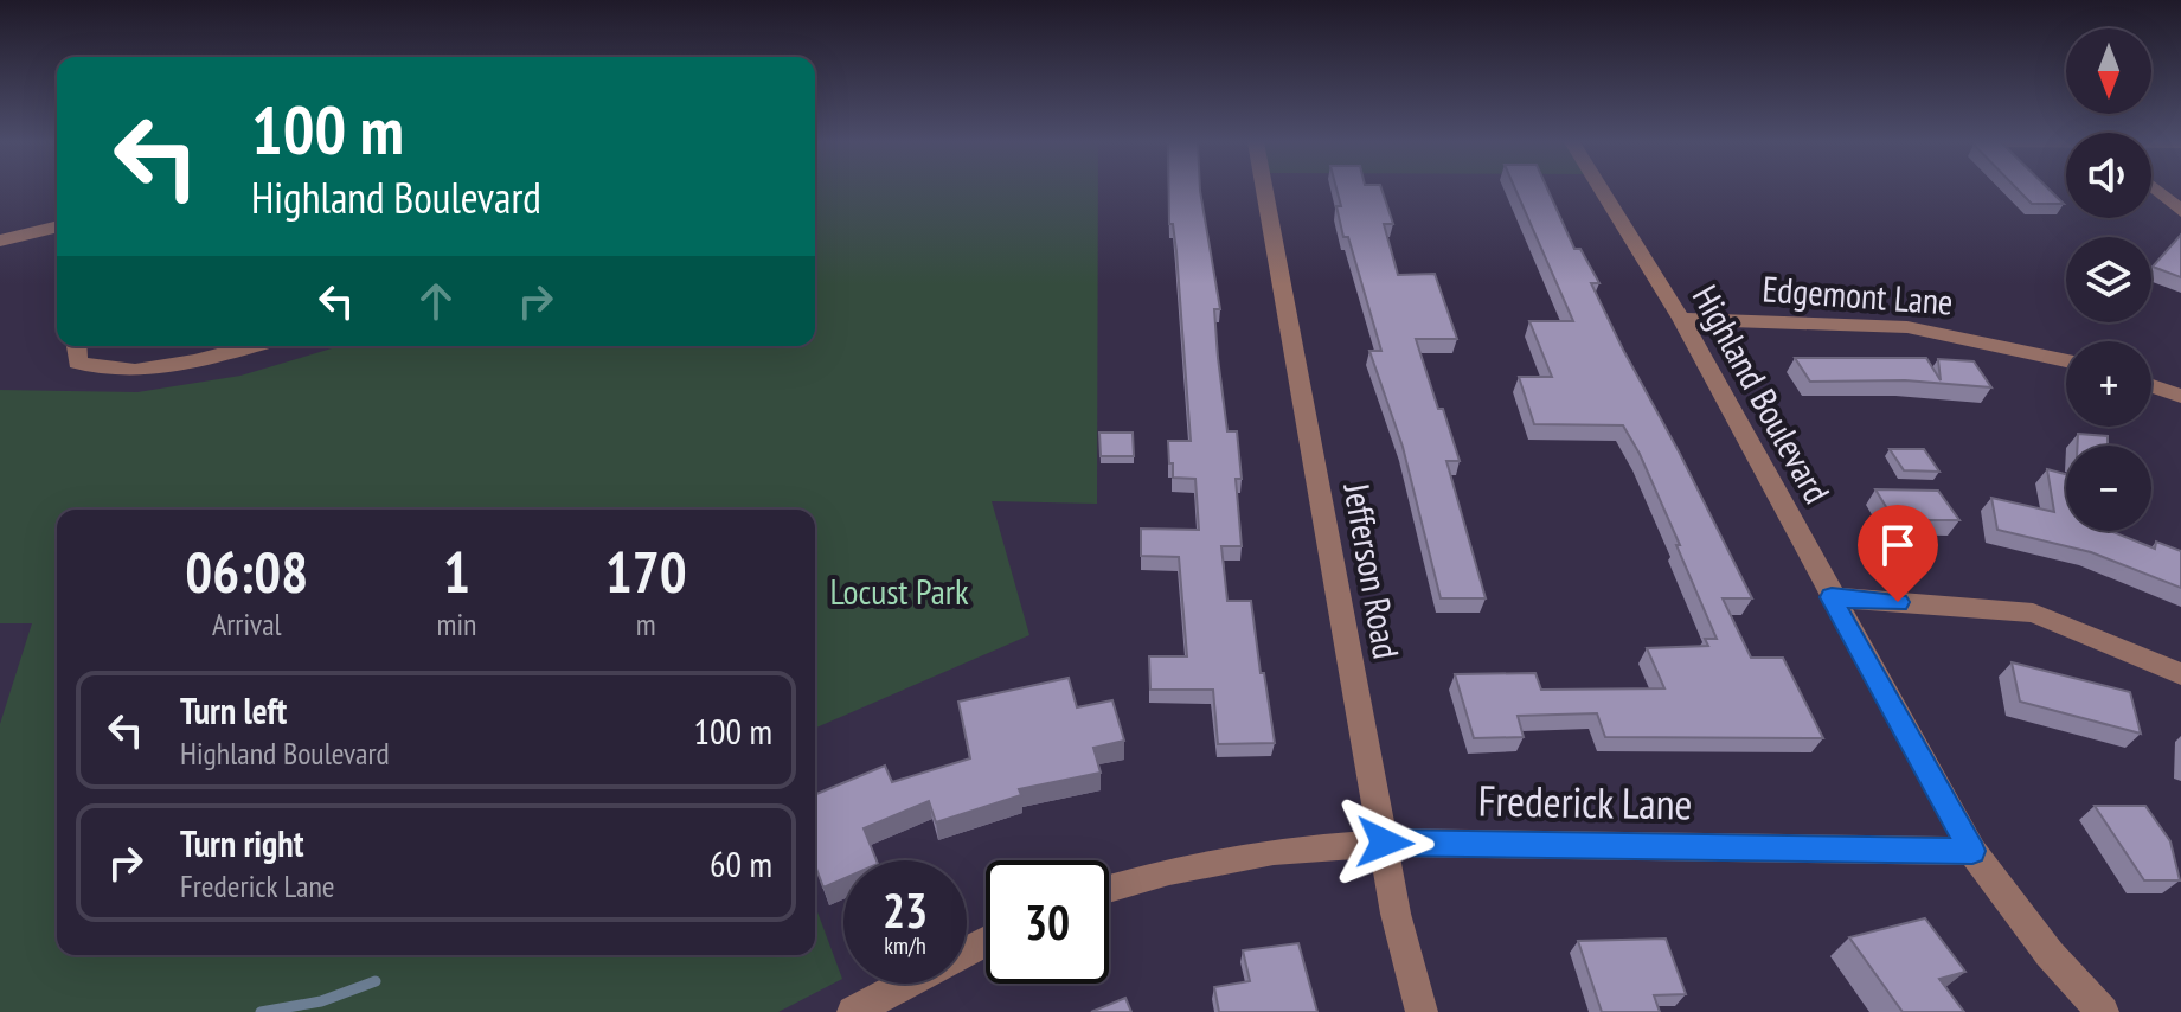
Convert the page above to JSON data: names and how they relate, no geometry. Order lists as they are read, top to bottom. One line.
{"streets":{"street":["Edgemont Lane","Highland Boulevard","Jefferson Road","Frederick Lane"]},"crossings":[["Edgemont Lane","Highland Boulevard"],["Highland Boulevard","Frederick Lane"],["Jefferson Road","Frederick Lane"]],"parks":["Locust Park"],"north":"bottom","page":{"map_buttons":["+","−"],"turn":["100 m","Highland Boulevard"],"eta":["06:08","Arrival","1","min","170","m"],"list":[{"name":"Turn left","note":"Highland Boulevard","value":"100 m"},{"name":"Turn right","note":"Frederick Lane","value":"60 m"}],"speed":"23 km/h","limit":"30"}}
